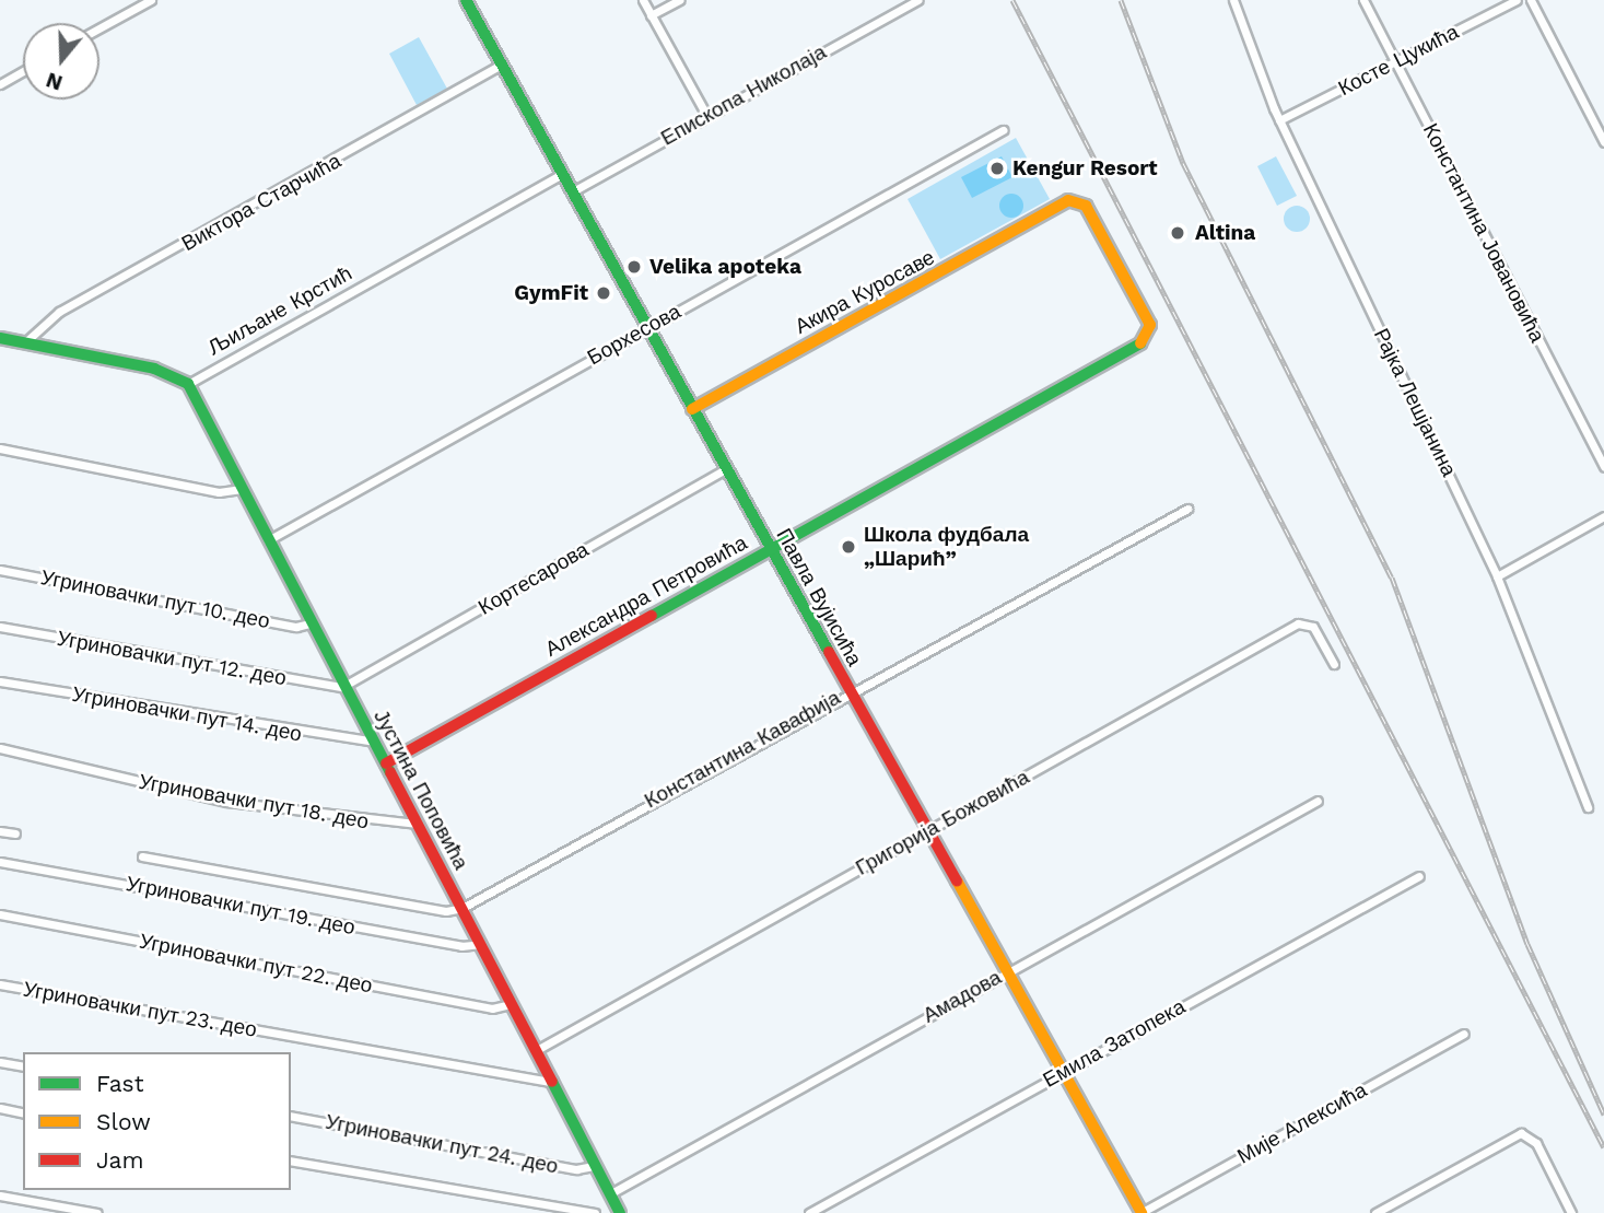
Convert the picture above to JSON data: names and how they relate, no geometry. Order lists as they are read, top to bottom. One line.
{"streets":{"street":["Косте Цукића","Епископа Николаја","Виктора Старчића","Константина Јовановића","Акира Куросаве","Љиљане Крстић","Борхесова","Рајка Лешјанина","Кортесарова","Александра Петровића","Павла Вујисића","Угриновачки пут 10. део","Угриновачки пут 12. део","Угриновачки пут 14. део","Константина Кавафија","Јустина Поповића","Угриновачки пут 18. део","Григорија Божовића","Угриновачки пут 19. део","Угриновачки пут 22. део","Амадова","Угриновачки пут 23. део","Емила Затопека","Мије Алексића","Угриновачки пут 24. део"]},"crossings":[["Косте Цукића","Константина Јовановића"],["Косте Цукића","Рајка Лешјанина"],["Епископа Николаја","Павла Вујисића"],["Виктора Старчића","Павла Вујисића"],["Акира Куросаве","Александра Петровића"],["Акира Куросаве","Павла Вујисића"],["Љиљане Крстић","Павла Вујисића"],["Љиљане Крстић","Јустина Поповића"],["Борхесова","Павла Вујисића"],["Борхесова","Јустина Поповића"],["Кортесарова","Павла Вујисића"],["Кортесарова","Угриновачки пут 12. део"],["Кортесарова","Јустина Поповића"],["Александра Петровића","Павла Вујисића"],["Александра Петровића","Јустина Поповића"],["Павла Вујисића","Константина Кавафија"],["Павла Вујисића","Григорија Божовића"],["Павла Вујисића","Амадова"],["Павла Вујисића","Емила Затопека"],["Павла Вујисића","Мије Алексића"],["Угриновачки пут 10. део","Јустина Поповића"],["Угриновачки пут 12. део","Јустина Поповића"],["Угриновачки пут 14. део","Јустина Поповића"],["Константина Кавафија","Јустина Поповића"],["Јустина Поповића","Угриновачки пут 18. део"],["Јустина Поповића","Григорија Божовића"],["Јустина Поповића","Угриновачки пут 19. део"],["Јустина Поповића","Угриновачки пут 22. део"],["Јустина Поповића","Амадова"],["Јустина Поповића","Угриновачки пут 23. део"],["Јустина Поповића","Угриновачки пут 24. део"]],"places":["Kengur Resort","Altina","Velika apoteka","GymFit","Школа фудбала „Шарић”"],"legend":["Fast","Slow","Jam"],"north":"bottom"}
